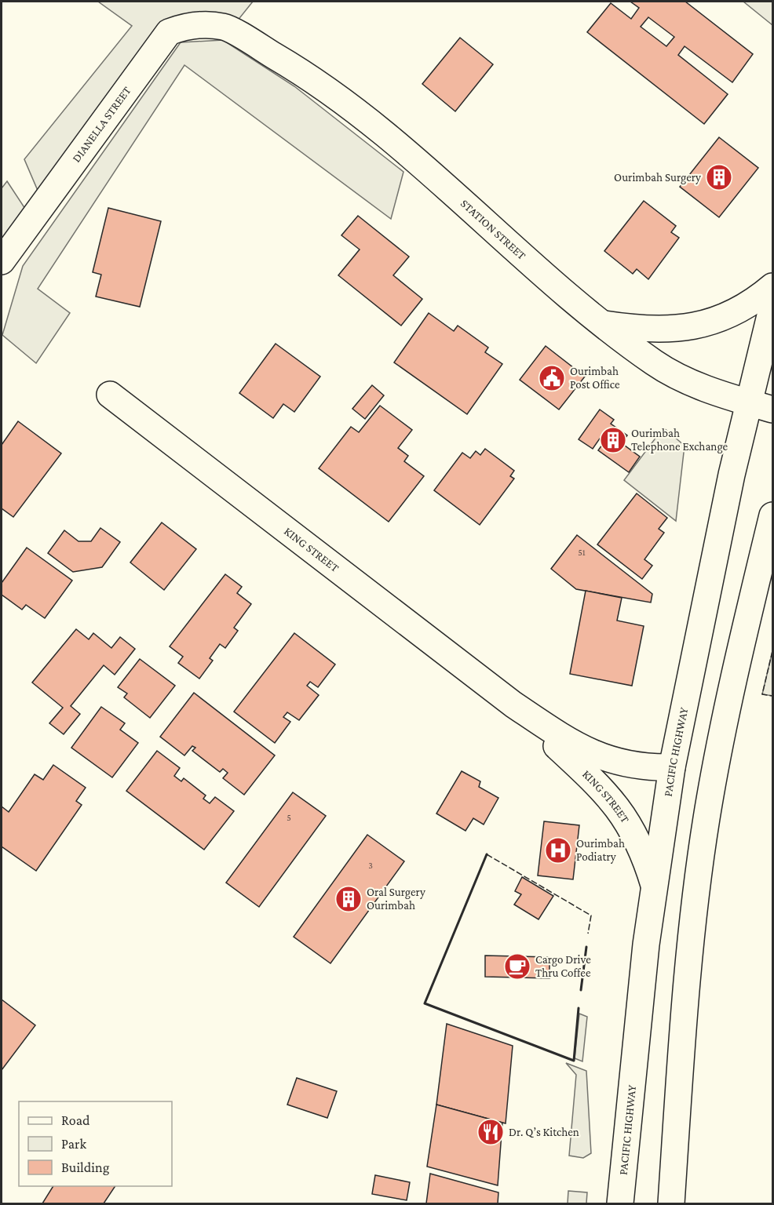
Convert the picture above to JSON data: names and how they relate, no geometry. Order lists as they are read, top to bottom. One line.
{"streets":{"street":["DIANELLA STREET","STATION STREET","KING STREET","PACIFIC HIGHWAY"]},"crossings":[["DIANELLA STREET","STATION STREET"],["STATION STREET","PACIFIC HIGHWAY"],["KING STREET","PACIFIC HIGHWAY"]],"places":{"building":["Ourimbah Surgery","Ourimbah Telephone Exchange","Oral Surgery Ourimbah"],"public building":["Ourimbah Post Office"],"hospital":["Ourimbah Podiatry"],"cafe":["Cargo Drive Thru Coffee"],"restaurant":["Dr. Q’s Kitchen"]},"house_numbers":["51","5","3"],"legend":["Road","Park","Building"]}
